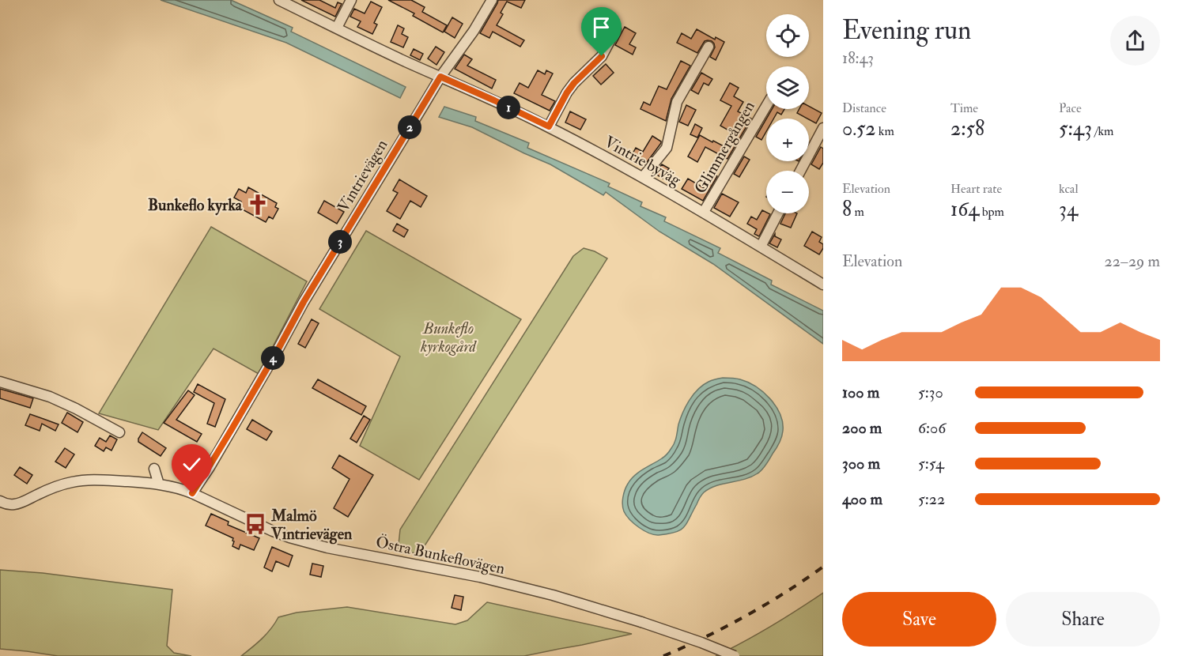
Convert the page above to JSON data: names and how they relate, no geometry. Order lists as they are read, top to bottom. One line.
{"streets":{"street":["Glimmergången","Vintrie byväg","Vintrievägen","Östra Bunkeflovägen"]},"crossings":[["Glimmergången","Vintrie byväg"],["Vintrie byväg","Vintrievägen"],["Vintrievägen","Östra Bunkeflovägen"]],"parks":["Bunkeflo kyrkogård"],"places":{"church":["Bunkeflo kyrka"],"bus stop":["Malmö Vintrievägen"]},"page":{"heading":["Evening run","18:43"],"map_buttons":["+","−"],"stats":[["Distance","0.52 km"],["Time","2:58"],["Pace","5:43 /km"],["Elevation","8 m"],["Heart rate","164 bpm"],["kcal","34"]],"pins":["1","2","3","4"],"chart":["Elevation","22–29 m"],"list":[{"name":"100 m","note":"5:30"},{"name":"200 m","note":"6:06"},{"name":"300 m","note":"5:54"},{"name":"400 m","note":"5:22"}],"buttons":["Save","Share"]}}
